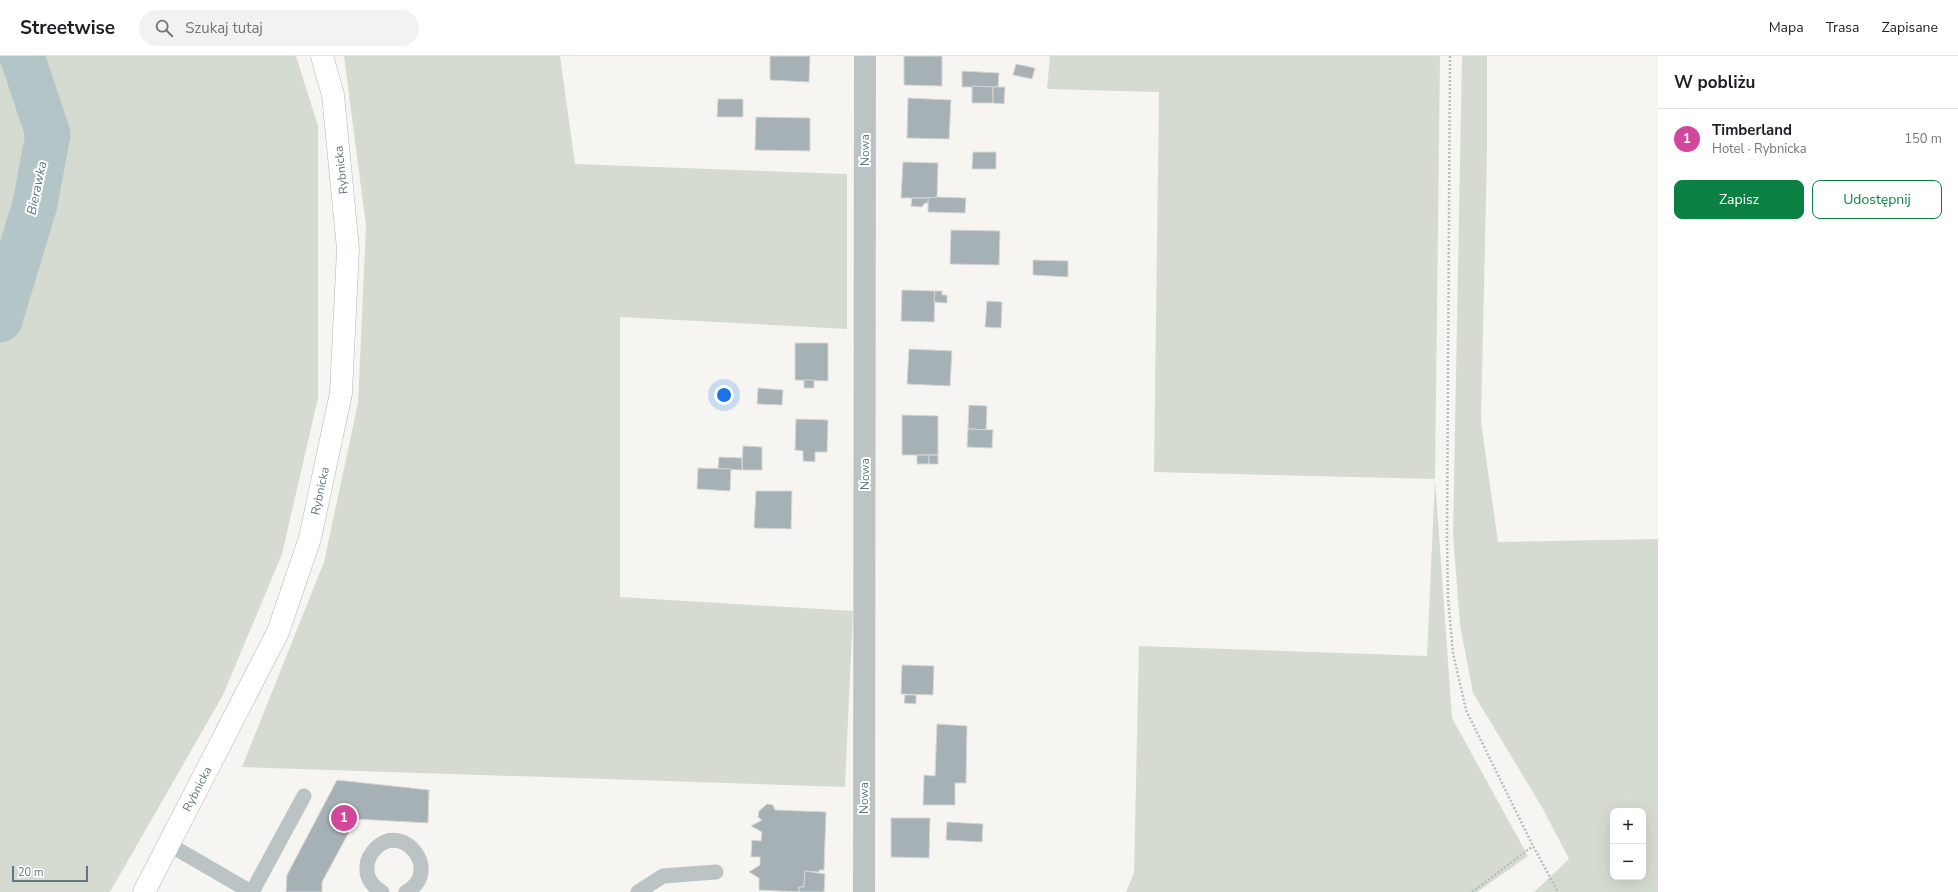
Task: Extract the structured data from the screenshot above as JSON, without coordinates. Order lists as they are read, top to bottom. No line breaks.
{"streets":{"main road":["Rybnicka"],"street":["Nowa"]},"water":["Bierawka"],"scale_bar":"20 m","page":{"header":"Streetwise","search":"Szukaj tutaj","nav":["Mapa","Trasa","Zapisane"],"heading":"W pobliżu","list":[{"mark":"1","name":"Timberland","note":"Hotel · Rybnicka","value":"150 m"}],"buttons":["Zapisz","Udostępnij"],"pins":"1","map_buttons":["+","−"],"scale":"20 m"}}
